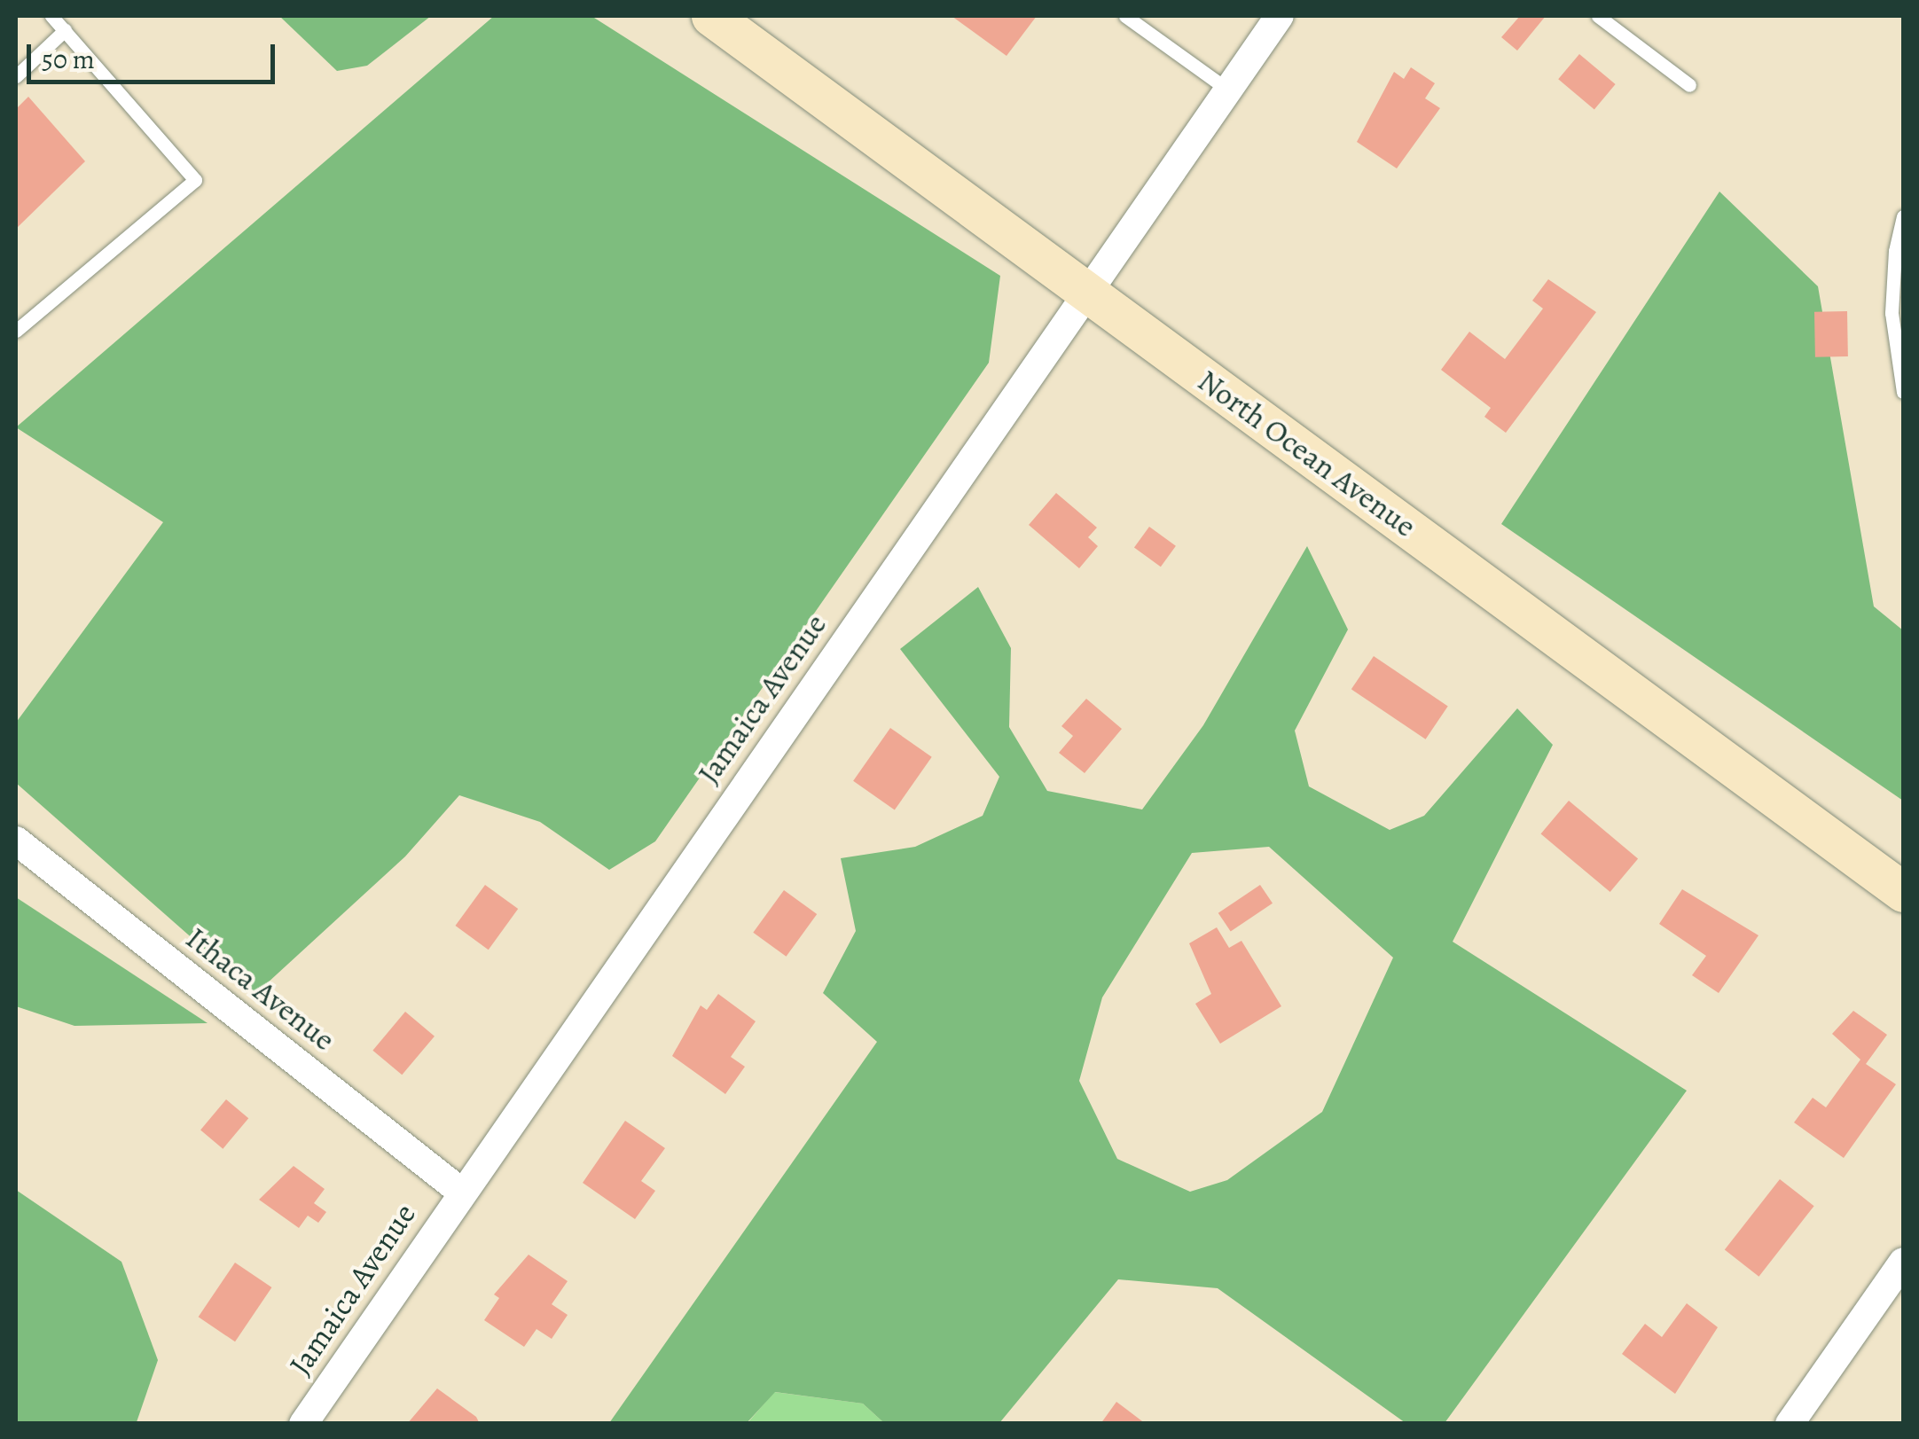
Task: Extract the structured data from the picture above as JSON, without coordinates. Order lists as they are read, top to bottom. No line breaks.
{"streets":{"main road":["North Ocean Avenue"],"street":["Jamaica Avenue","Ithaca Avenue"]},"crossings":[["North Ocean Avenue","Jamaica Avenue"],["Jamaica Avenue","Ithaca Avenue"]],"scale_bar":"50 m"}
